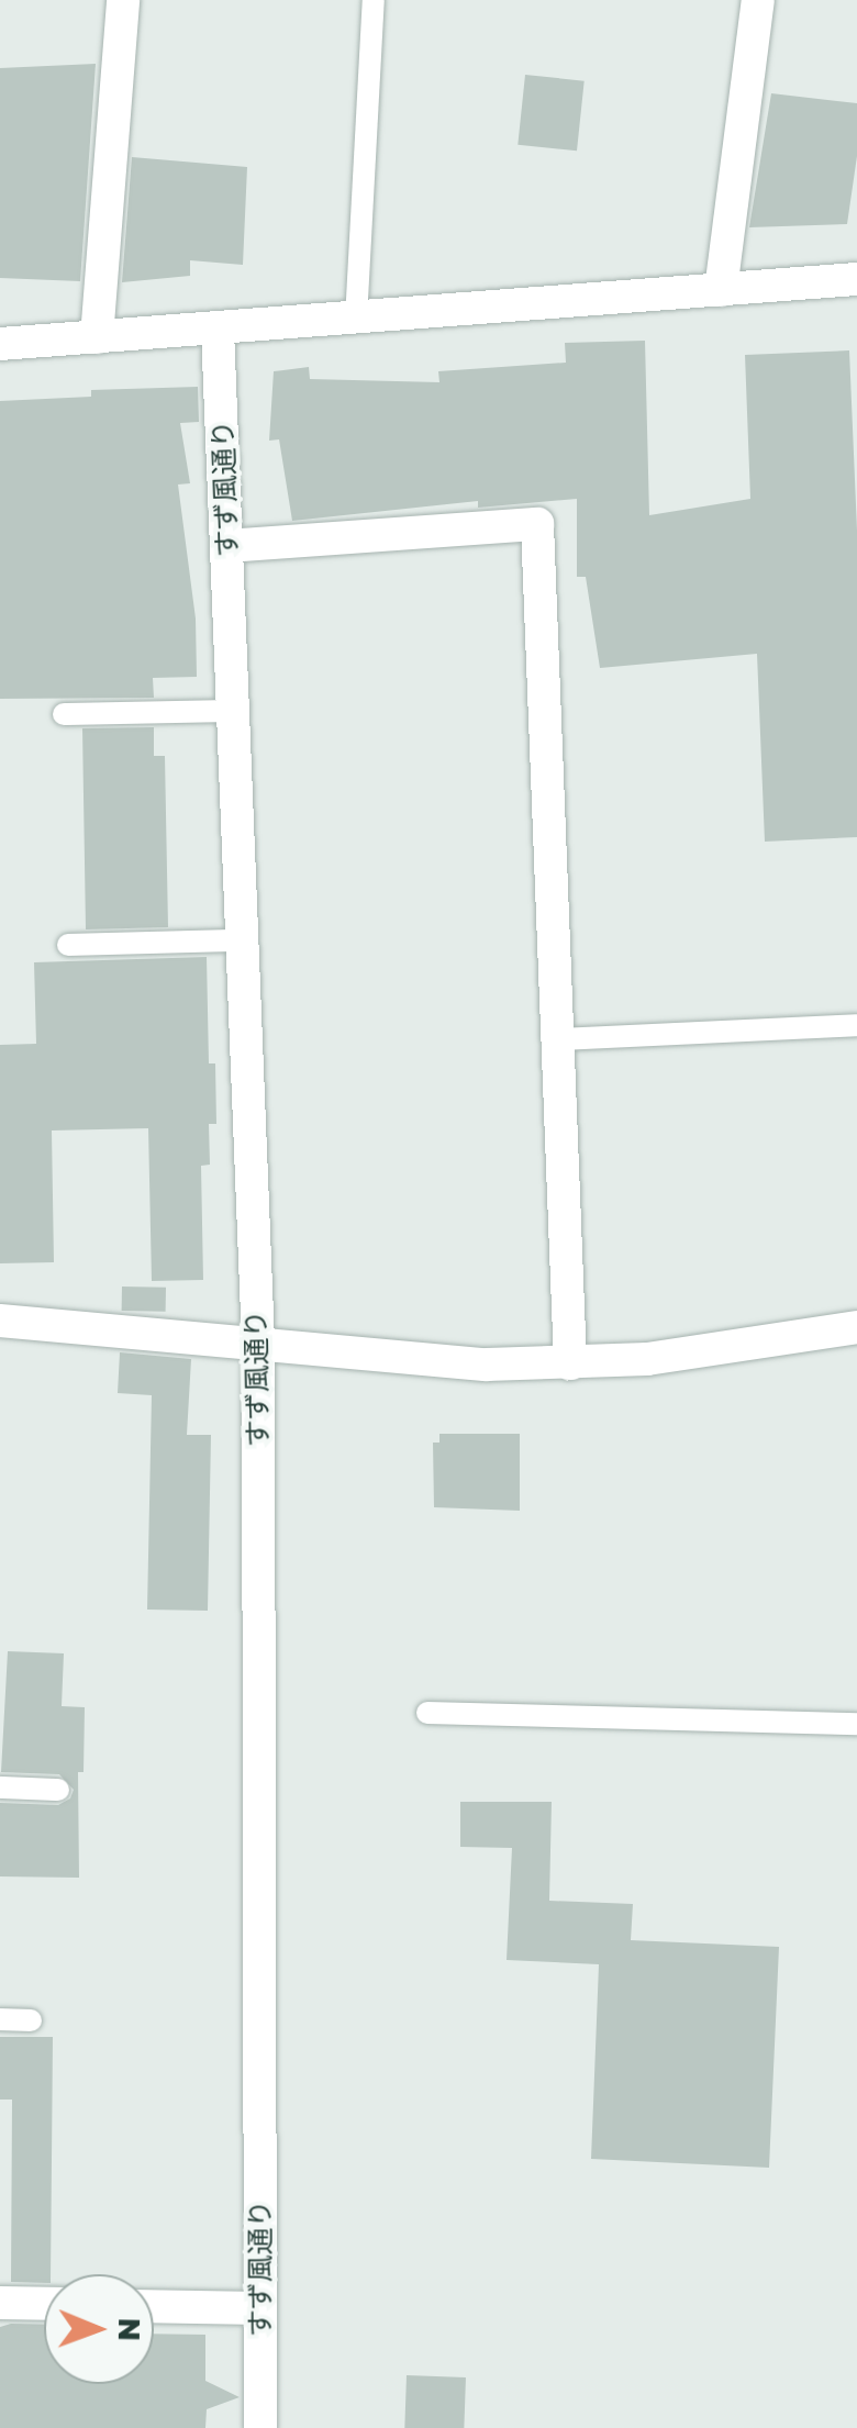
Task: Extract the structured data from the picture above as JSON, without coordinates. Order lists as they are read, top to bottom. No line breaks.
{"streets":{"street":["すず風通り"]},"north":"right"}
